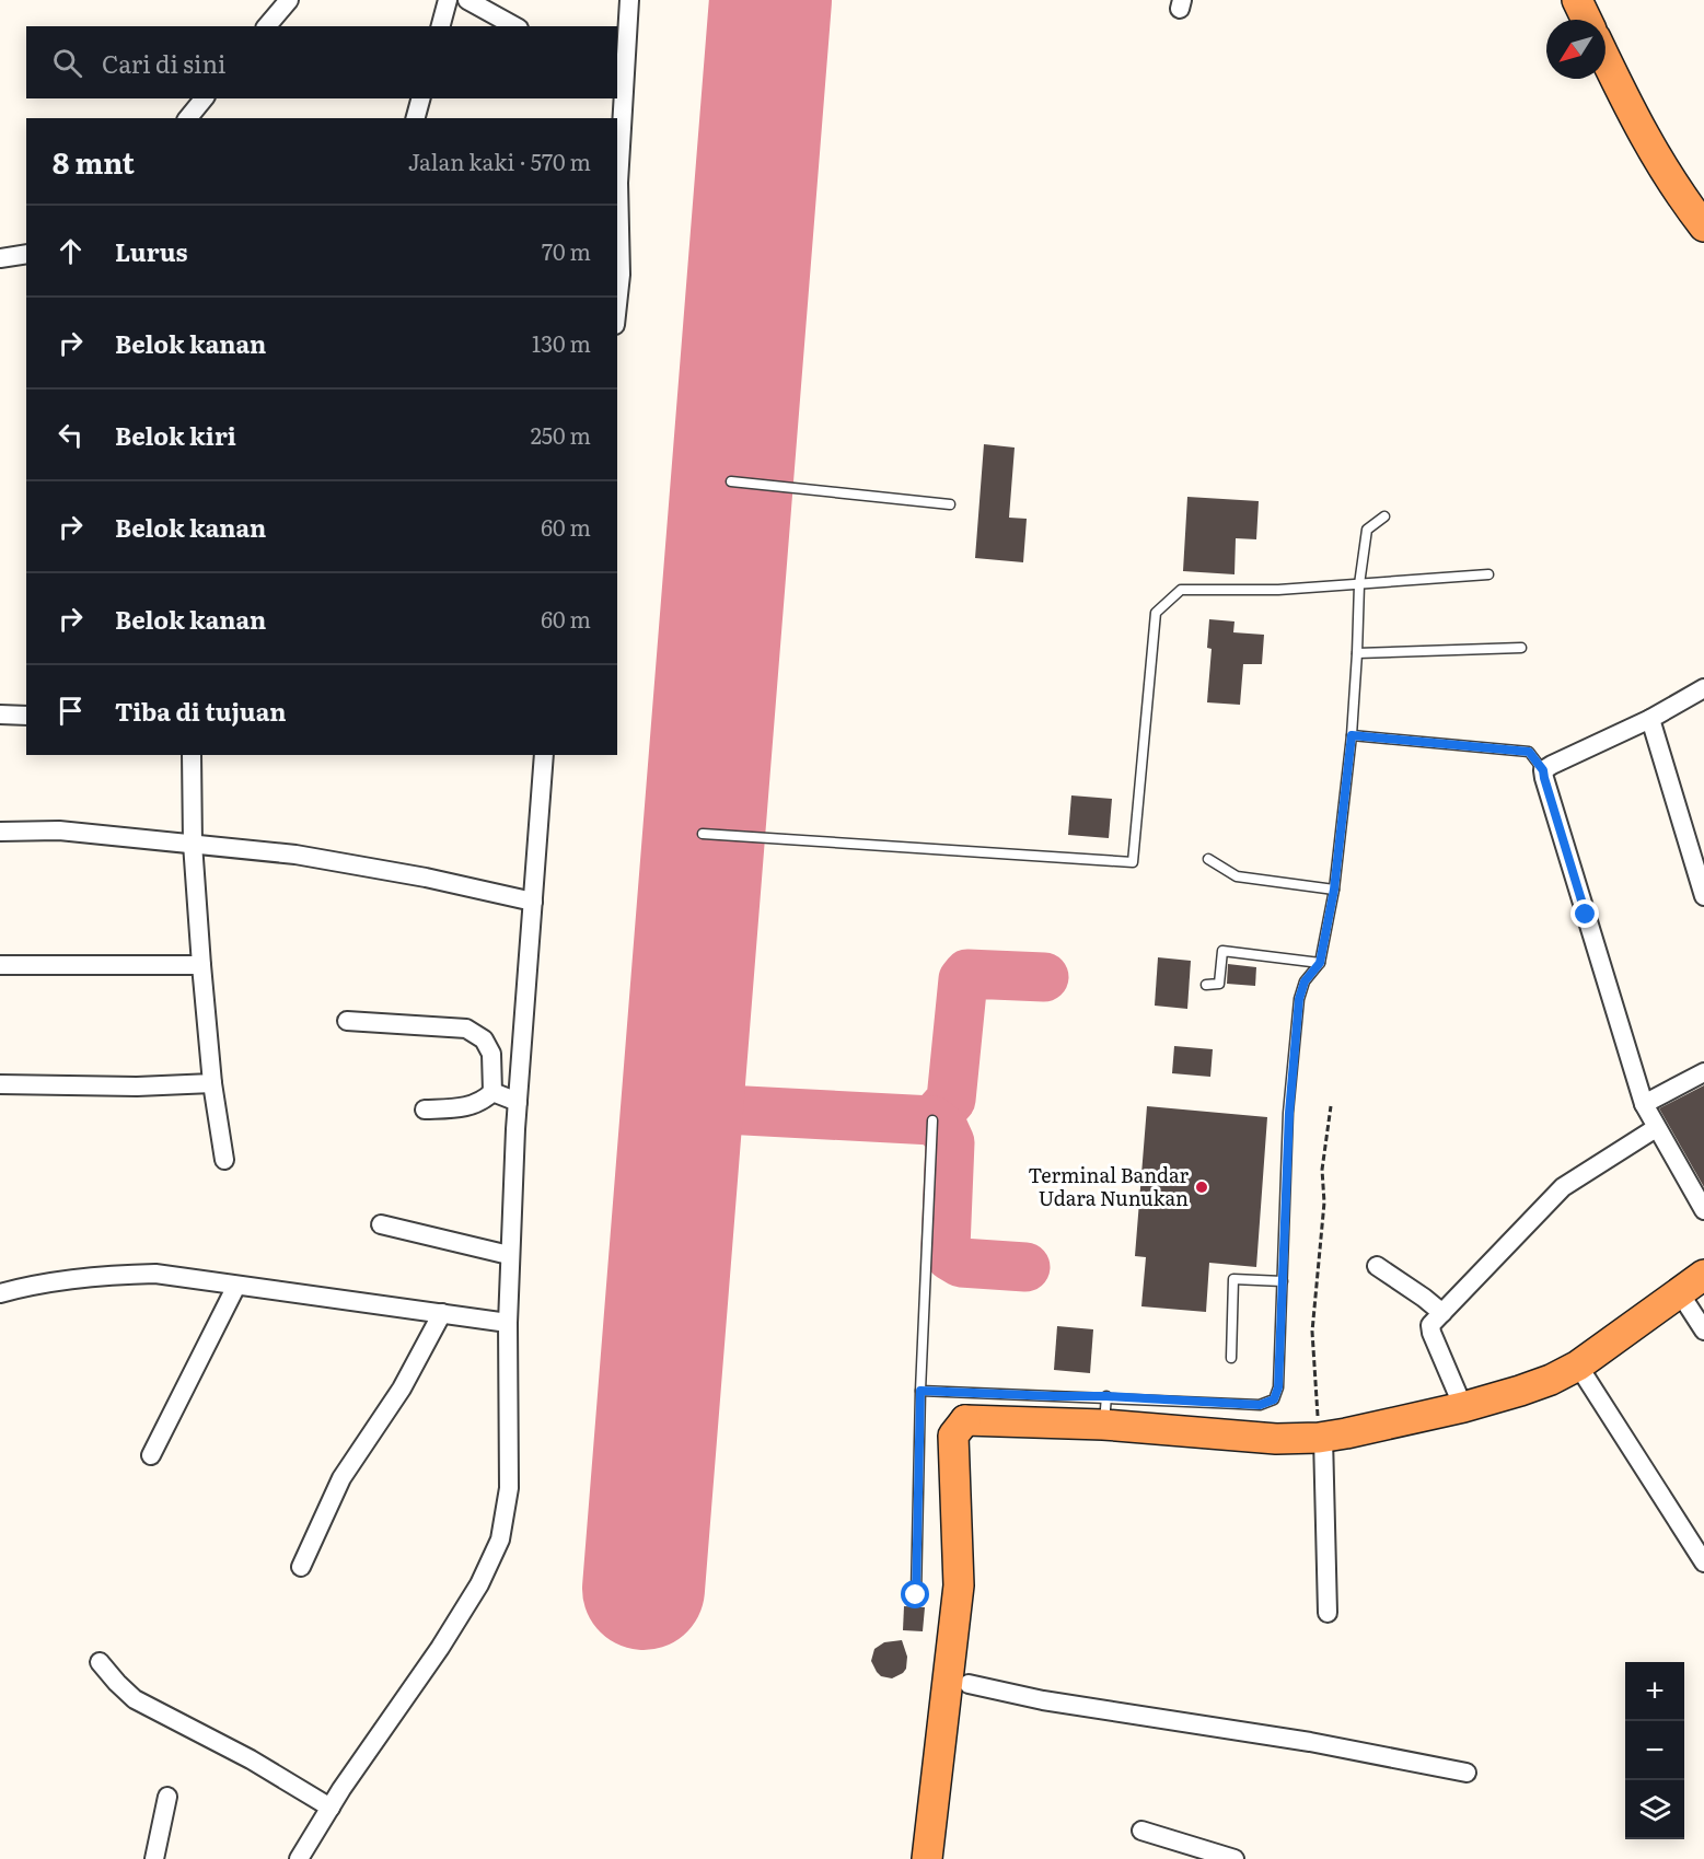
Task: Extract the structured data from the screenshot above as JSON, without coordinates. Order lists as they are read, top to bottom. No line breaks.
{"places":["Terminal Bandar Udara Nunukan"],"north":"bottom left","page":{"search":"Cari di sini","heading":["8 mnt","Jalan kaki · 570 m"],"list":[["Lurus","70 m"],["Belok kanan","130 m"],["Belok kiri","250 m"],["Belok kanan","60 m"],["Belok kanan","60 m"],"Tiba di tujuan"],"map_buttons":["+","−"]}}
